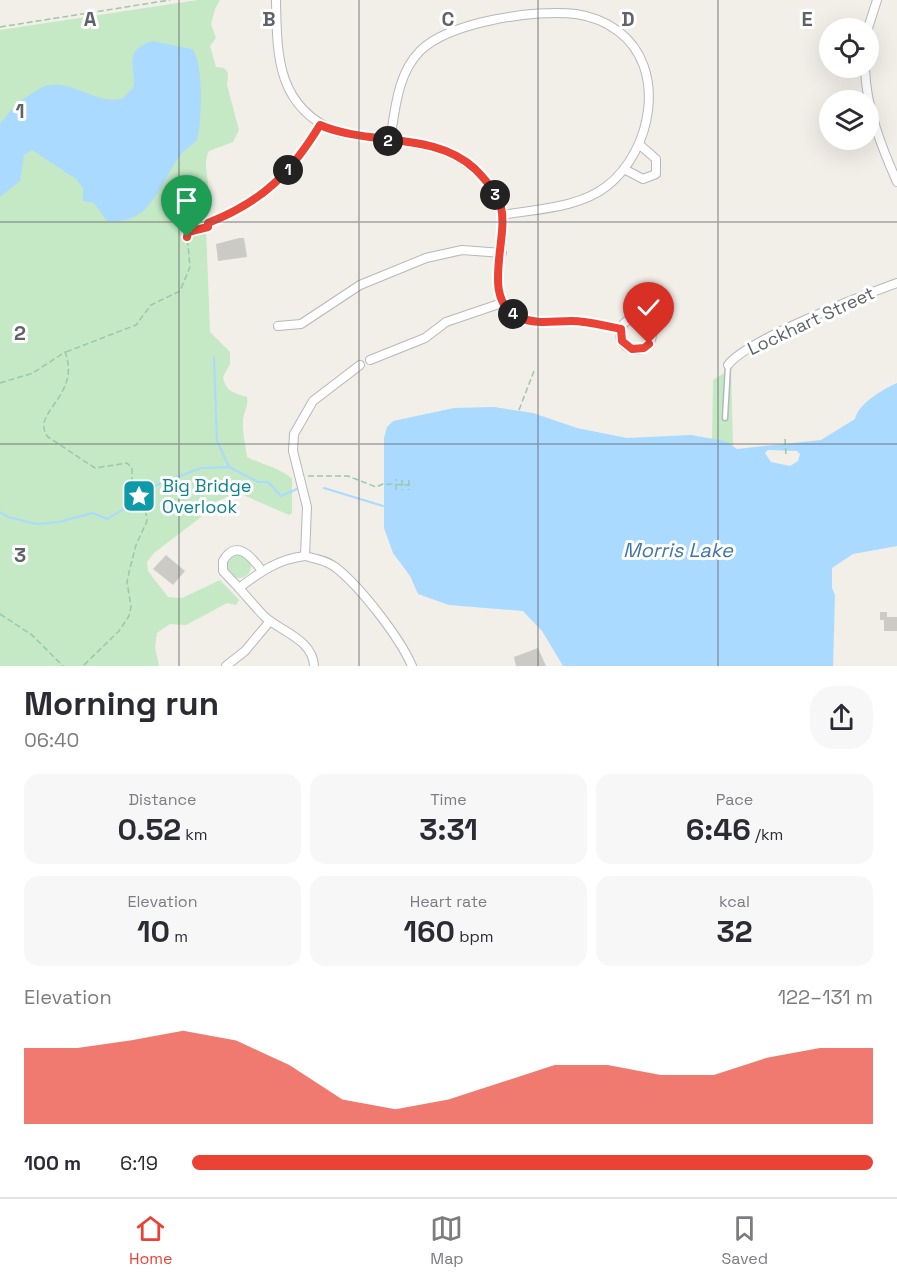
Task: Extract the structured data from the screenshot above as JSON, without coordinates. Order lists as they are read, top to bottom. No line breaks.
{"streets":{"street":["Lockhart Street"]},"water":["Morris Lake"],"places":{"place":["Big Bridge Overlook"]},"page":{"pins":["2","1","3","4"],"heading":["Morning run","06:40"],"stats":[["Distance","0.52 km"],["Time","3:31"],["Pace","6:46 /km"],["Elevation","10 m"],["Heart rate","160 bpm"],["kcal","32"]],"chart":["Elevation","122–131 m"],"list":[{"name":"100 m","note":"6:19"}],"tabs":["Home","Map","Saved"]},"grid":{"columns":["A","B","C","D","E"],"rows":["1","2","3"]}}
